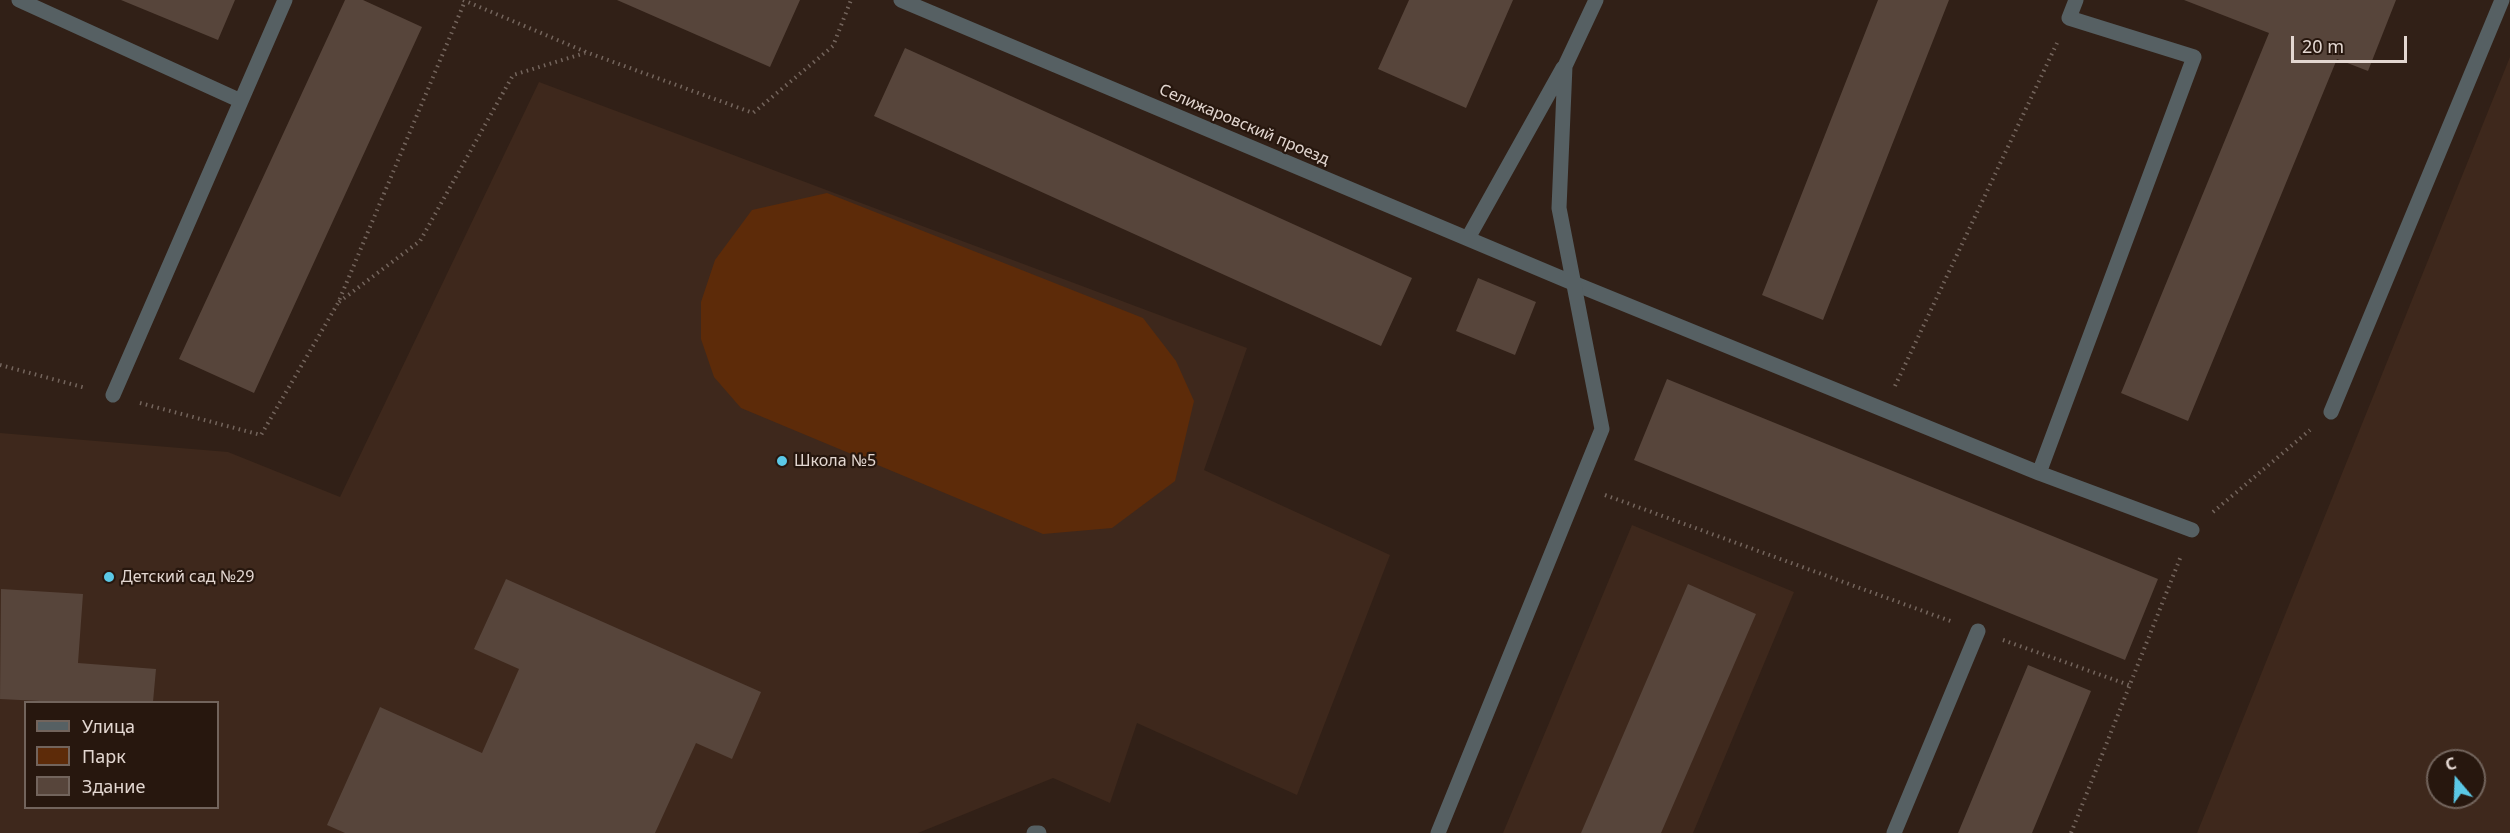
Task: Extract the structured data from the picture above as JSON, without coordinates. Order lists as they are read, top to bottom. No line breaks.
{"streets":{"street":["Селижаровский проезд"]},"places":["Школа №5","Детский сад №29"],"legend":["Улица","Парк","Здание"],"scale_bar":"20 m","north":"top"}
